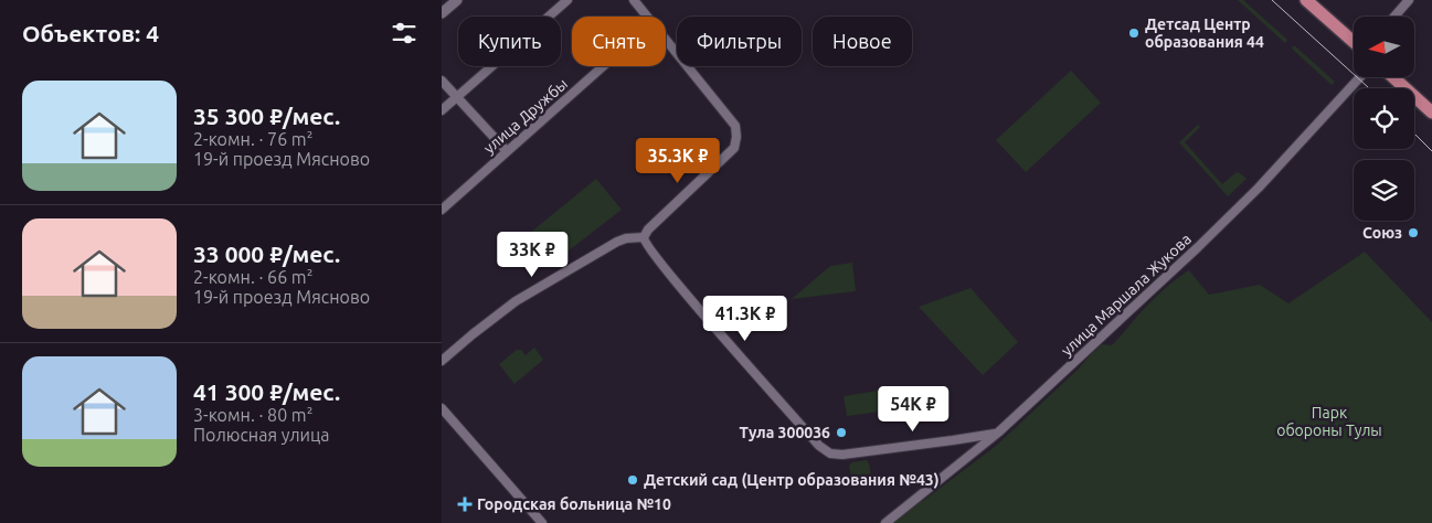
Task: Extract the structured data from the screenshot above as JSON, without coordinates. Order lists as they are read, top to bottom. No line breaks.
{"streets":{"street":["улица Дружбы","улица Маршала Жукова"]},"parks":["Парк обороны Тулы"],"places":{"other":["Детсад Центр образования 44","Союз","Тула 300036","Детский сад (Центр образования №43)"],"health":["Городская больница №10"]},"north":"left","page":{"heading":"Объектов: 4","chip":["Купить","Снять","Фильтры","Новое"],"list":[{"name":"35 300 ₽/мес.","note":"2-комн. · 76 m² · 19-й проезд Мясново"},{"name":"33 000 ₽/мес.","note":"2-комн. · 66 m² · 19-й проезд Мясново"},{"name":"41 300 ₽/мес.","note":"3-комн. · 80 m² · Полюсная улица"}],"price":["35.3K ₽","33K ₽","41.3K ₽","54K ₽"]}}
